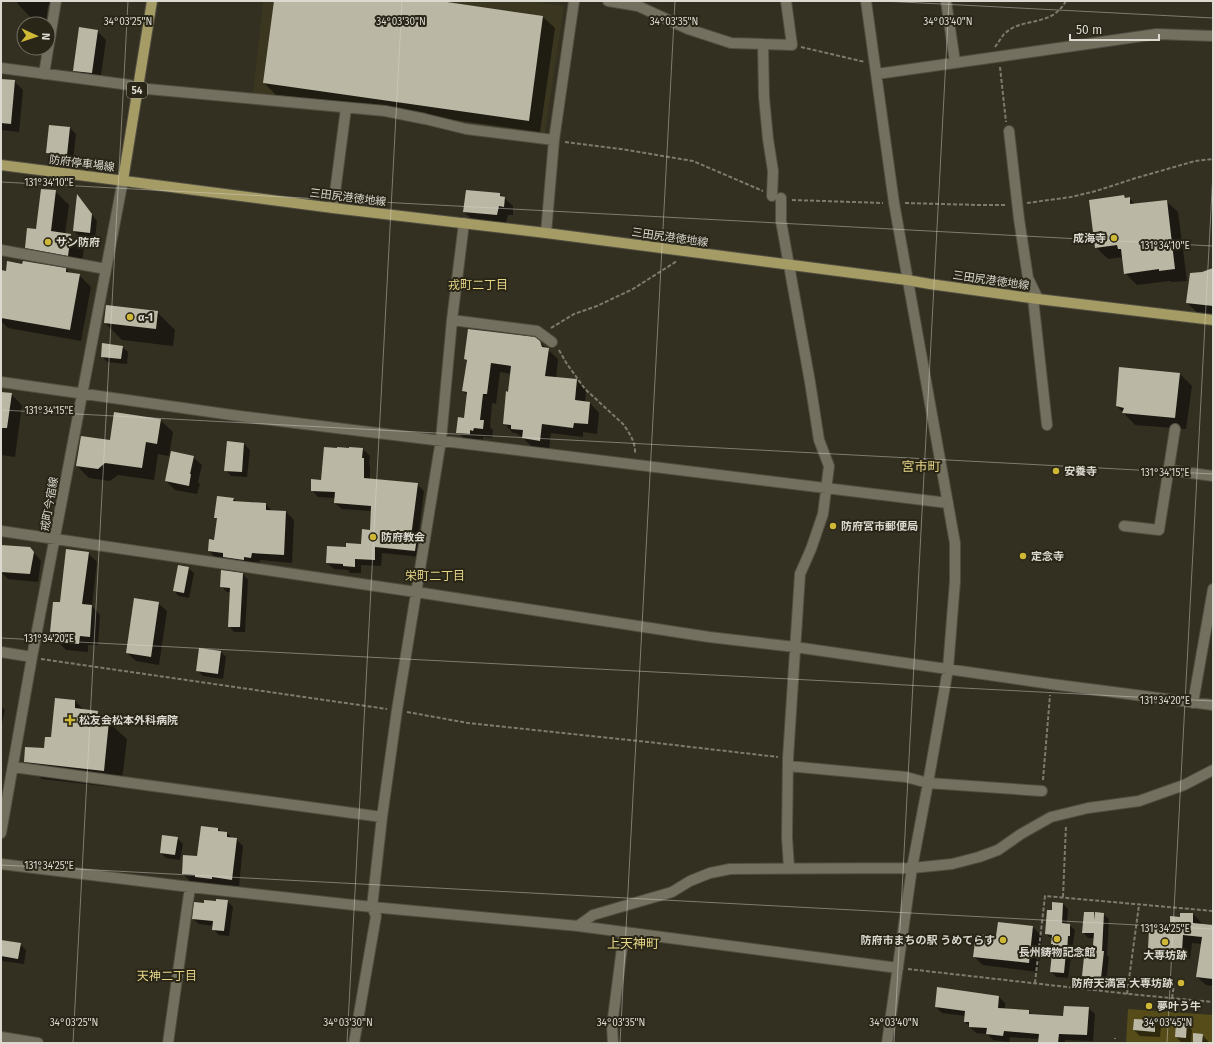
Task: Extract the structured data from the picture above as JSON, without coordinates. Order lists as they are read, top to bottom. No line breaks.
{"streets":{"main road":["54","防府停車場線","三田尻港徳地線"],"street":["戒町今宿線"]},"crossings":[["防府停車場線","三田尻港徳地線"],["防府停車場線","戒町今宿線"],["三田尻港徳地線","戒町今宿線"]],"districts":["戎町二丁目","宮市町","栄町二丁目","上天神町","天神二丁目"],"places":{"other":["成海寺","サン防府","α-1","安養寺","防府宮市郵便局","防府教会","定念寺","長州鋳物記念館","防府市まちの駅 うめてらす","大専坊跡","防府天満宮 大専坊跡","夢叶う牛"],"health":["松友会松本外科病院"]},"scale_bar":"50 m","north":"right","coordinates":["34°03'25\"N","34°03'30\"N","34°03'35\"N","34°03'40\"N","131°34'10\"E","131°34'15\"E","131°34'20\"E","131°34'25\"E","34°03'45\"N"]}
